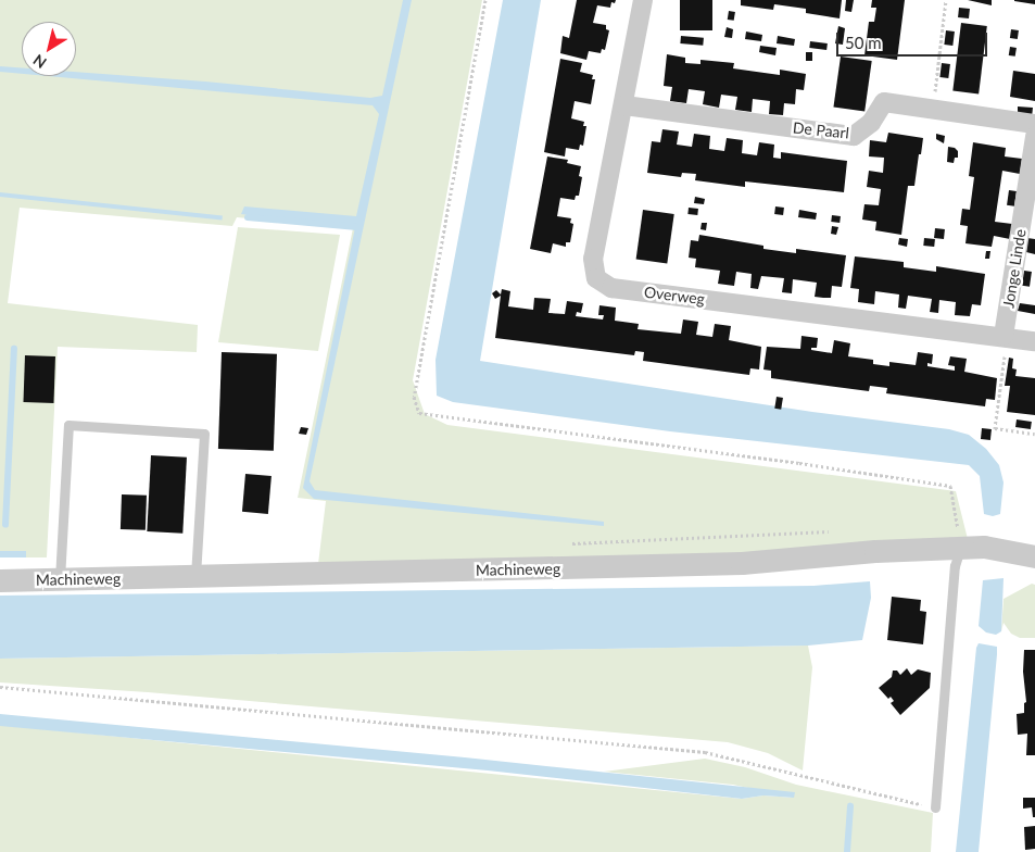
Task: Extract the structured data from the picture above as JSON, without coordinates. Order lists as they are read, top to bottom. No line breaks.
{"streets":{"street":["De Paarl","Jonge Linde","Overweg","Machineweg"]},"crossings":[["De Paarl","Overweg"],["Jonge Linde","Overweg"]],"scale_bar":"50 m","north":"bottom left"}
